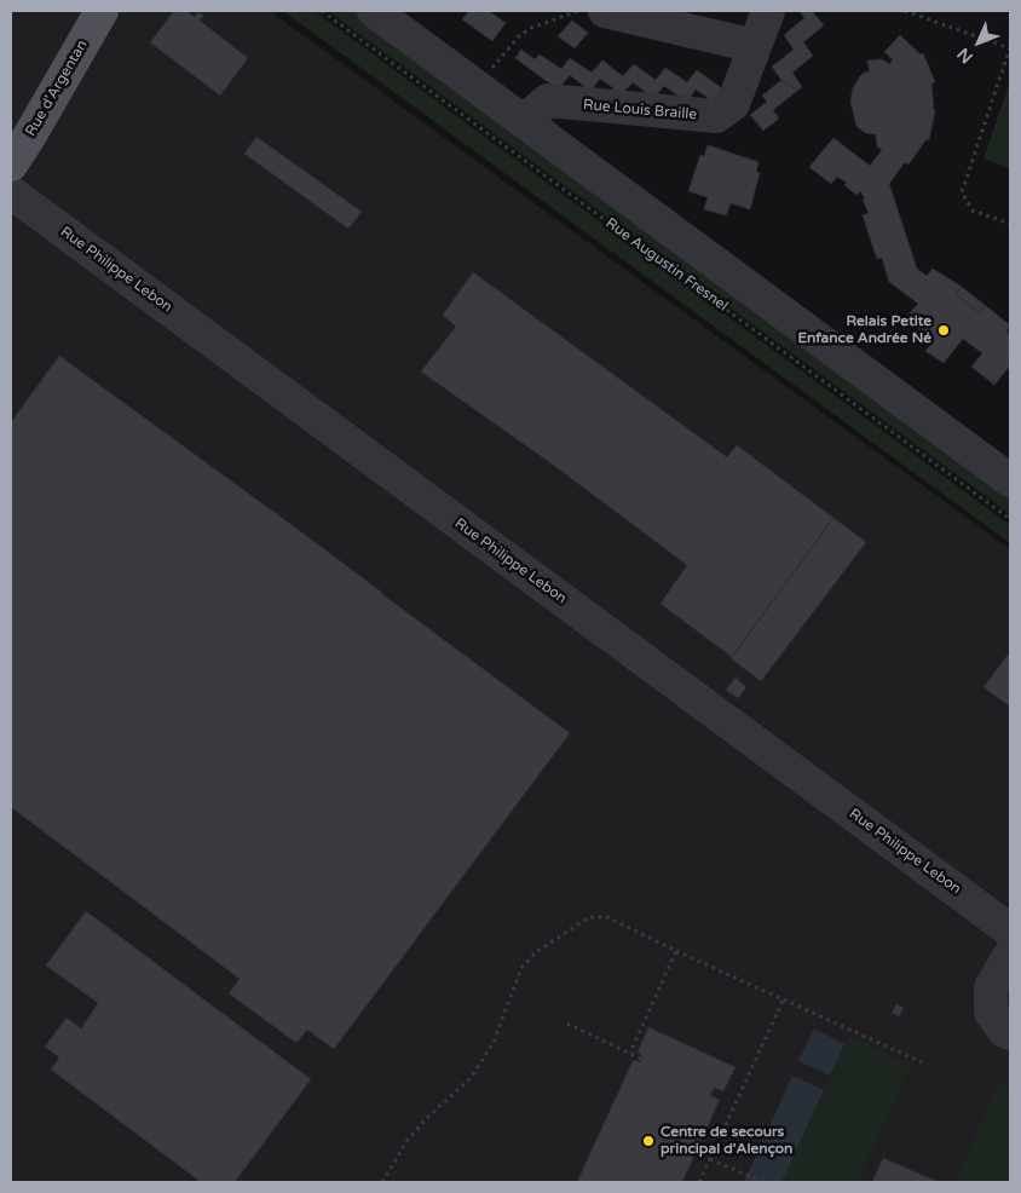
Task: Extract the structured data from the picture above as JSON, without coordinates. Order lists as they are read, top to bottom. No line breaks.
{"streets":{"main road":["Rue d'Argentan"],"street":["Rue Louis Braille","Rue Augustin Fresnel","Rue Philippe Lebon"]},"crossings":[["Rue Louis Braille","Rue Augustin Fresnel"]],"places":["Relais Petite Enfance Andrée Né","Centre de secours principal d'Alençon"],"north":"bottom left"}
